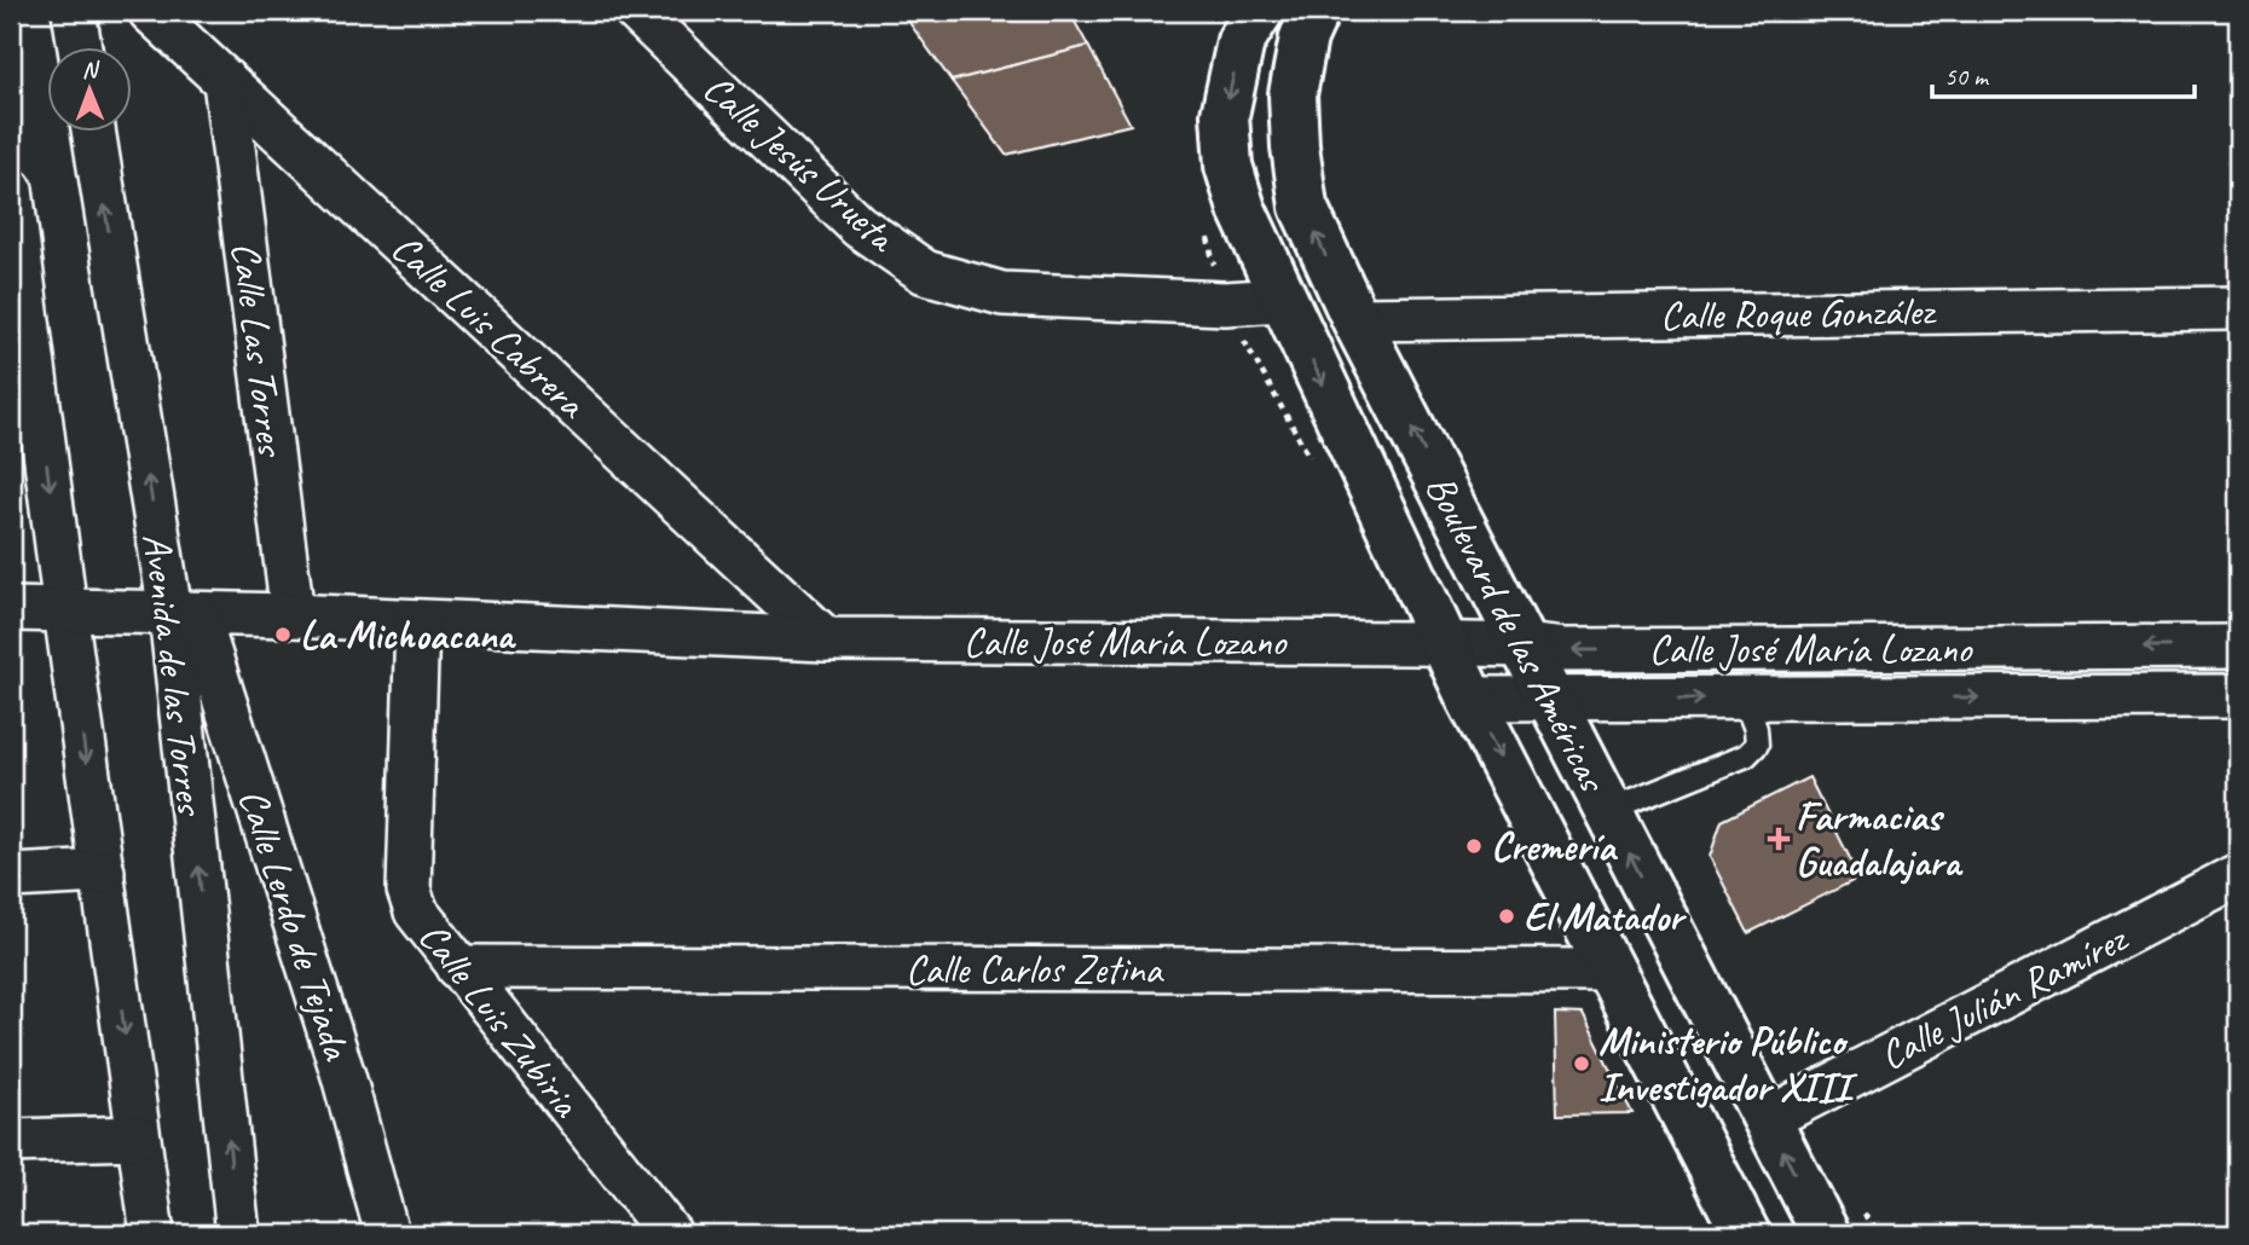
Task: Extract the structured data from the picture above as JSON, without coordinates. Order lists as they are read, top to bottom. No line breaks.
{"streets":{"main road":["Boulevard de las Américas"],"street":["Calle Jesús Urueta","Calle Roque González","Calle Luis Cabrera","Calle Las Torres","Calle José María Lozano","Avenida de las Torres","Calle Lerdo de Tejada","Calle Carlos Zetina","Calle Julián Ramírez","Calle Luis Zubiria"]},"crossings":[["Calle Jesús Urueta","Boulevard de las Américas"],["Calle Roque González","Boulevard de las Américas"],["Calle Luis Cabrera","Calle Las Torres"],["Calle Luis Cabrera","Calle José María Lozano"],["Calle Las Torres","Calle José María Lozano"],["Boulevard de las Américas","Calle José María Lozano"],["Boulevard de las Américas","Calle Carlos Zetina"],["Boulevard de las Américas","Calle Julián Ramírez"],["Calle José María Lozano","Avenida de las Torres"],["Calle José María Lozano","Calle Lerdo de Tejada"],["Calle José María Lozano","Calle Luis Zubiria"],["Avenida de las Torres","Calle Lerdo de Tejada"],["Calle Carlos Zetina","Calle Luis Zubiria"]],"places":{"other":["La Michoacana","Cremería","El Matador","Ministerio Público Investigador XIII"],"health":["Farmacias Guadalajara"]},"scale_bar":"50 m","north":"top"}
